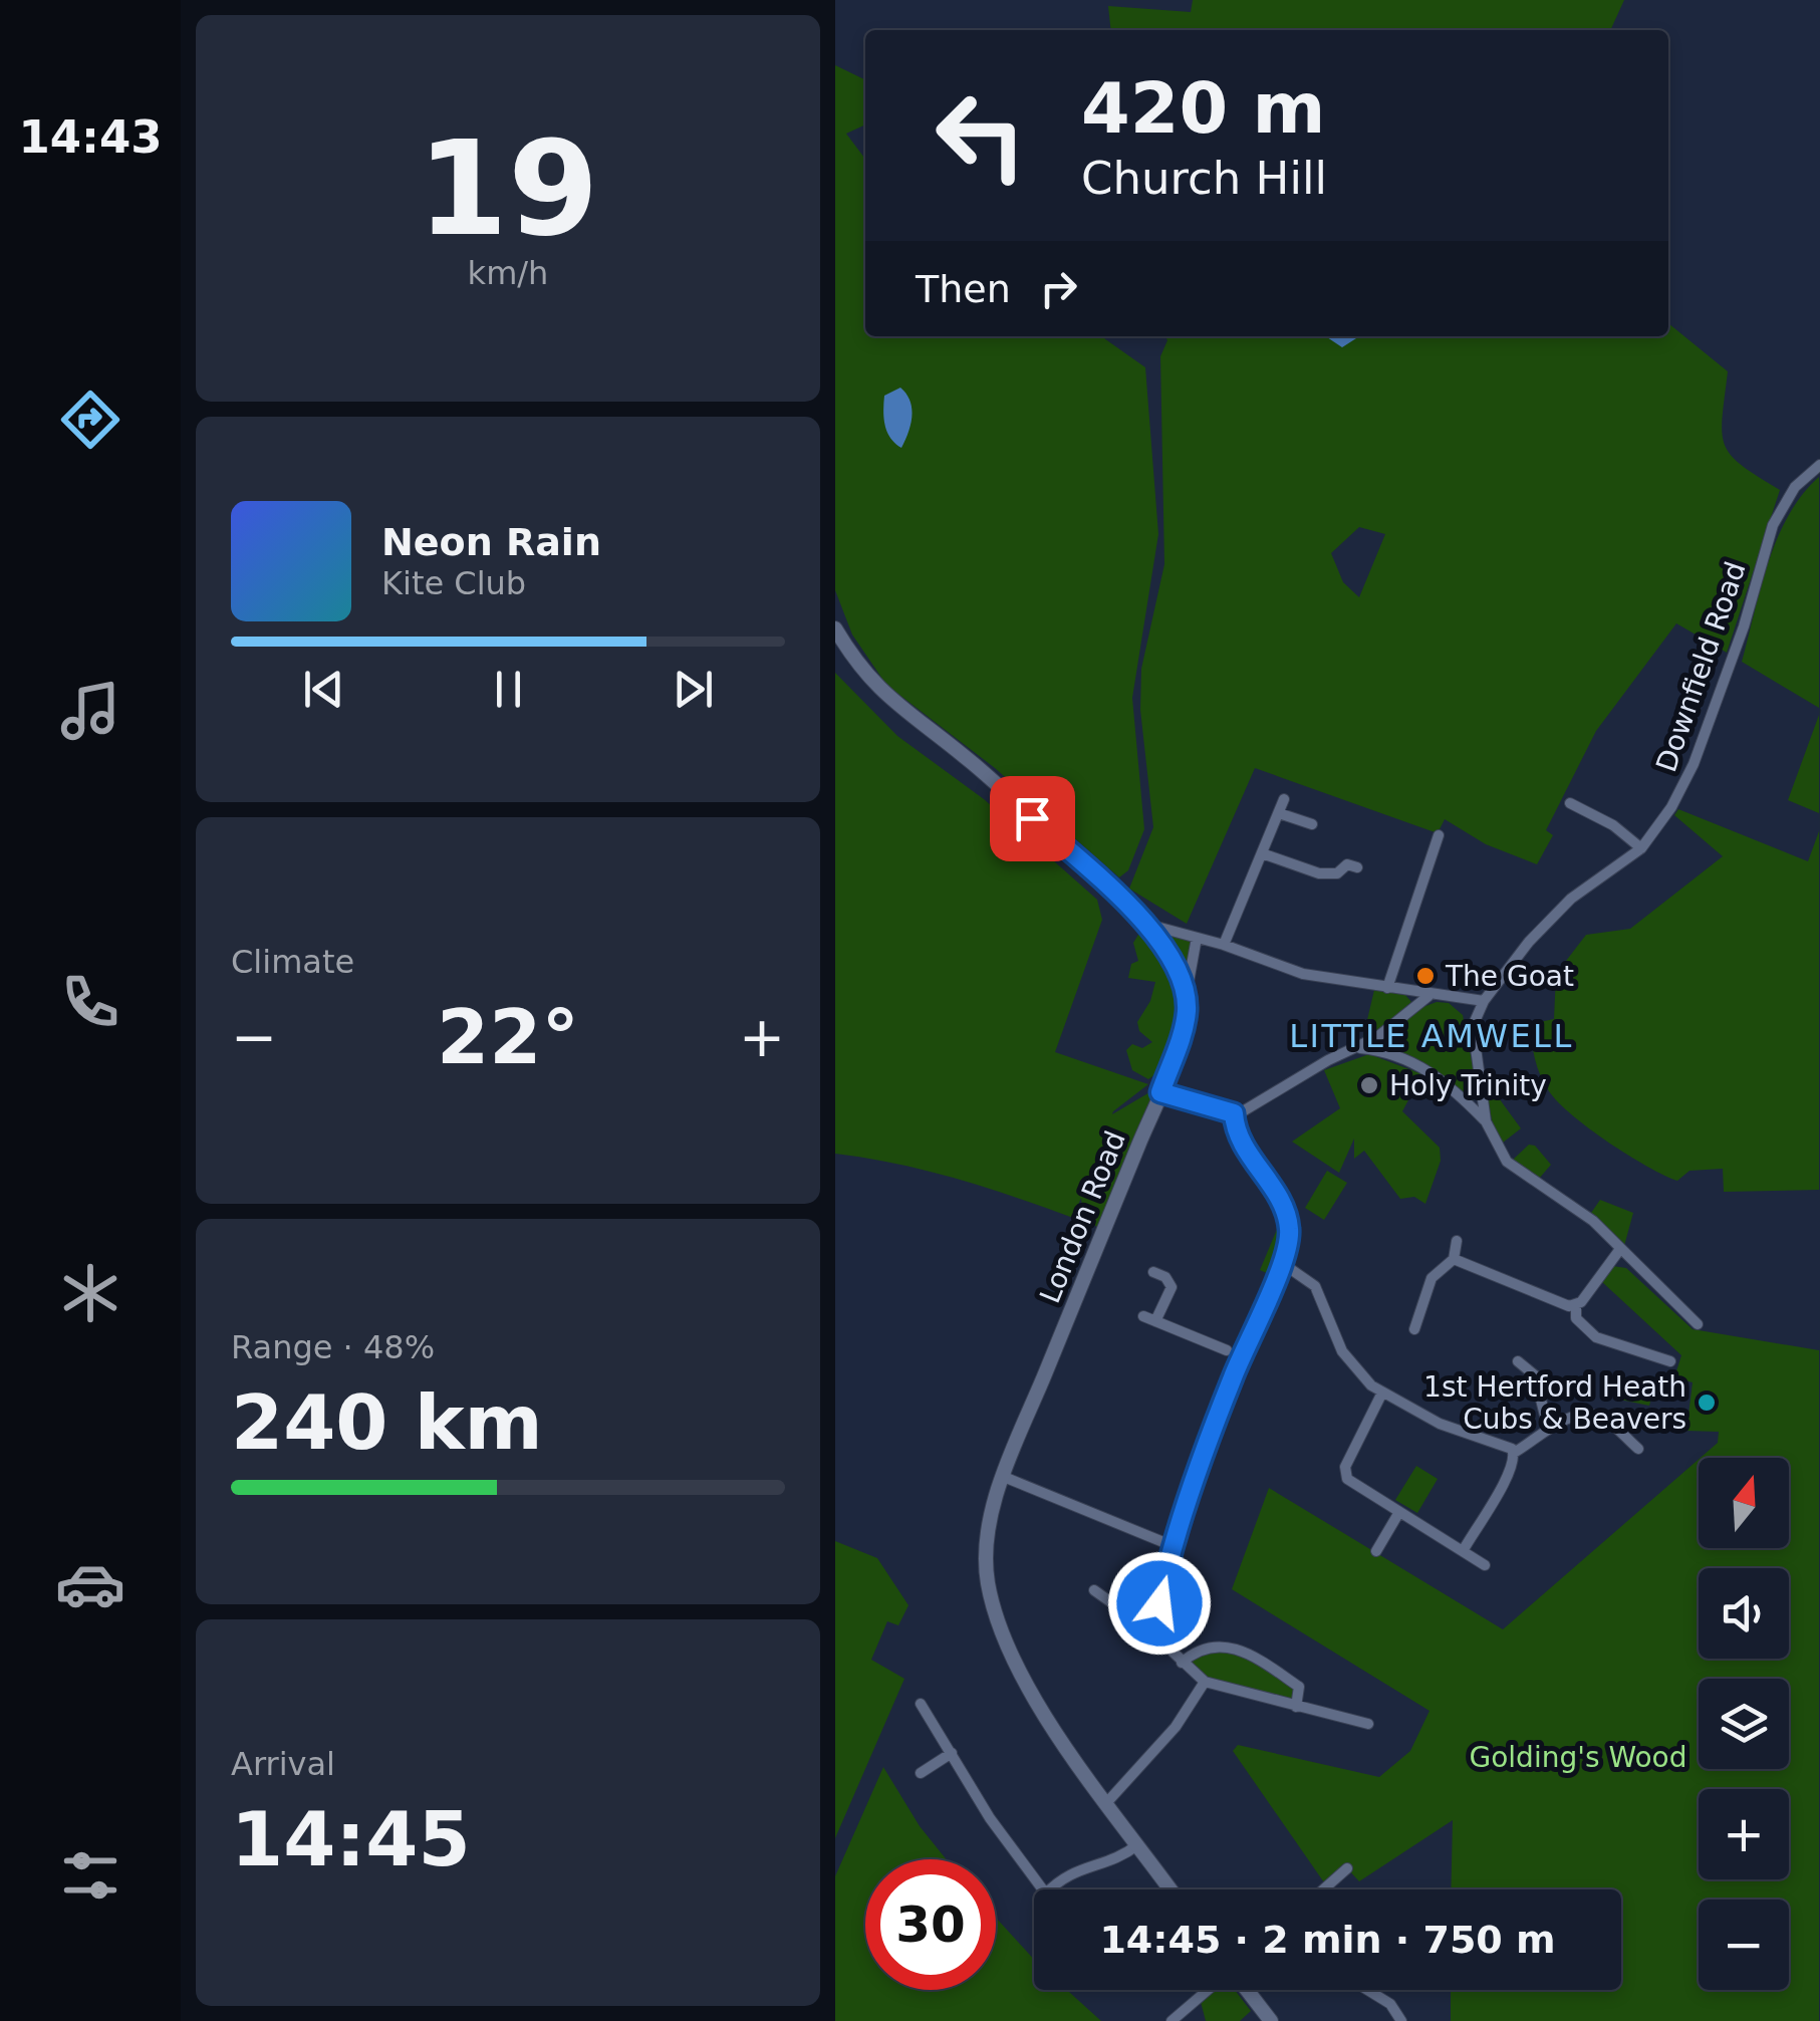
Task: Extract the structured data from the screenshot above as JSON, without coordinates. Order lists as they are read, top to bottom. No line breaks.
{"streets":{"main road":["London Road"],"street":["Downfield Road"]},"districts":["LITTLE AMWELL"],"parks":["Golding's Wood"],"places":["The Goat","Holy Trinity","1st Hertford Heath Cubs & Beavers"],"north":"top","page":{"tabs":"14:43","tile":[["19","km/h"],"Climate",["Range · 48%","240 km"],["Arrival","14:45"]],"turn":["420 m","Church Hill"],"then":"Then","song":["Neon Rain","Kite Club"],"heat":["−","22°","+"],"map_buttons":["+","−"],"limit":"30","trip":"14:45 · 2 min · 750 m"}}
